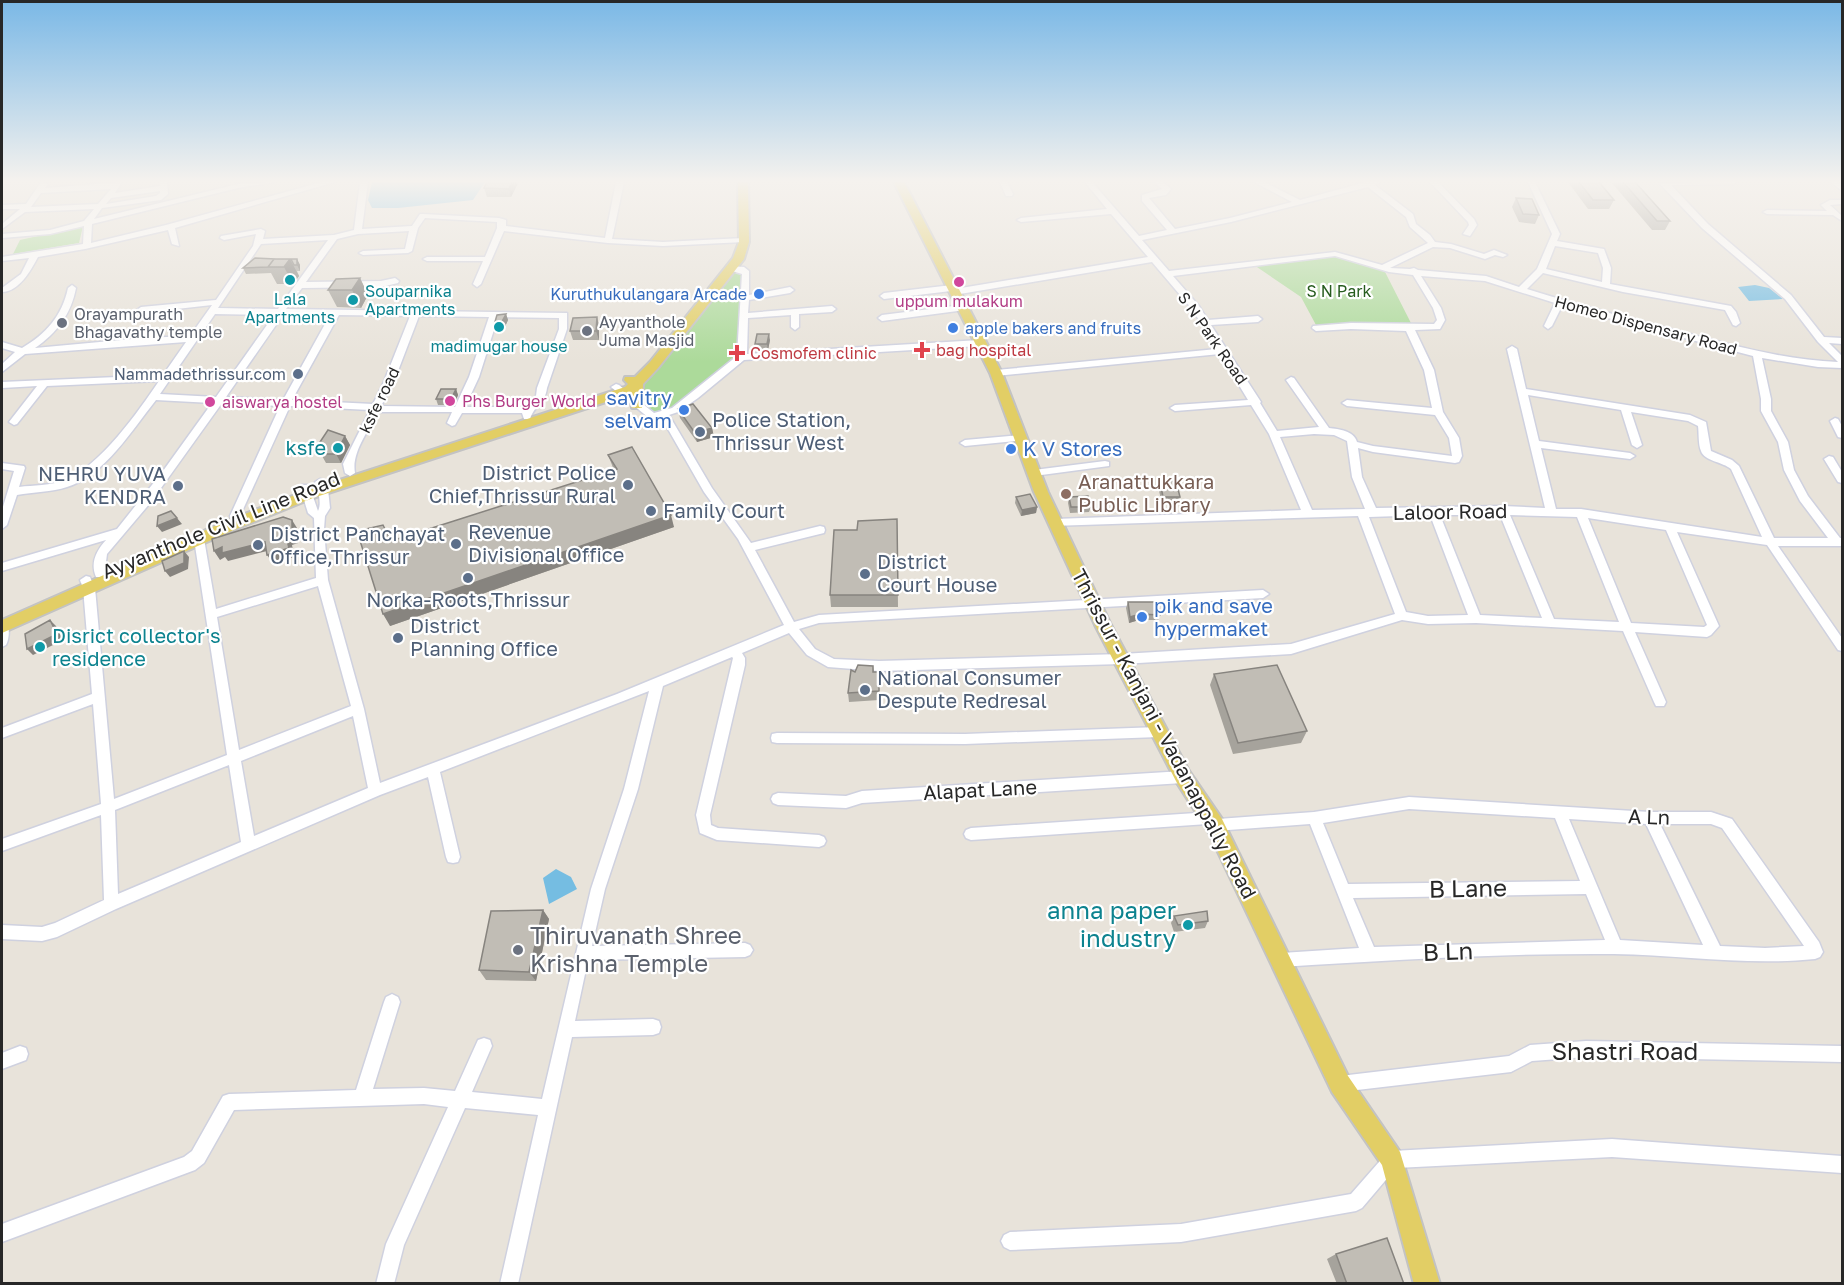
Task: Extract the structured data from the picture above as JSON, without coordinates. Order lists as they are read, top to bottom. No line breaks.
{"streets":{"main road":["Ayyanthole Civil Line Road","Thrissur - Kanjani - Vadanappally Road"],"street":["Homeo Dispensary Road","S N Park Road","ksfe road","Laloor Road","Alapat Lane","A Ln","B Lane","B Ln","Shastri Road"]},"crossings":[["Homeo Dispensary Road","S N Park Road"],["S N Park Road","Laloor Road"],["ksfe road","Ayyanthole Civil Line Road"],["Laloor Road","Thrissur - Kanjani - Vadanappally Road"],["Thrissur - Kanjani - Vadanappally Road","Alapat Lane"],["Thrissur - Kanjani - Vadanappally Road","A Ln"],["Thrissur - Kanjani - Vadanappally Road","B Ln"],["Thrissur - Kanjani - Vadanappally Road","Shastri Road"],["A Ln","B Ln"]],"parks":["S N Park"],"places":{"other":["Lala Apartments","uppum mulakum","Kuruthukulangara Arcade","Souparnika Apartments","Orayampurath Bhagavathy temple","madimugar house","apple bakers and fruits","Ayyanthole Juma Masjid","Nammadethrissur.com","Phs Burger World","aiswarya hostel","savitry selvam","Police Station, Thrissur West","ksfe","K V Stores","District Police Chief,Thrissur Rural","NEHRU YUVA KENDRA","Aranattukkara Public Library","Family Court","Revenue Divisional Office","District Panchayat Office,Thrissur","District Court House","Norka-Roots,Thrissur","pik and save hypermaket","District Planning Office","Disrict collector's residence","National Consumer Despute Redresal","anna paper industry","Thiruvanath Shree Krishna Temple"],"health":["bag hospital","Cosmofem clinic"]}}
